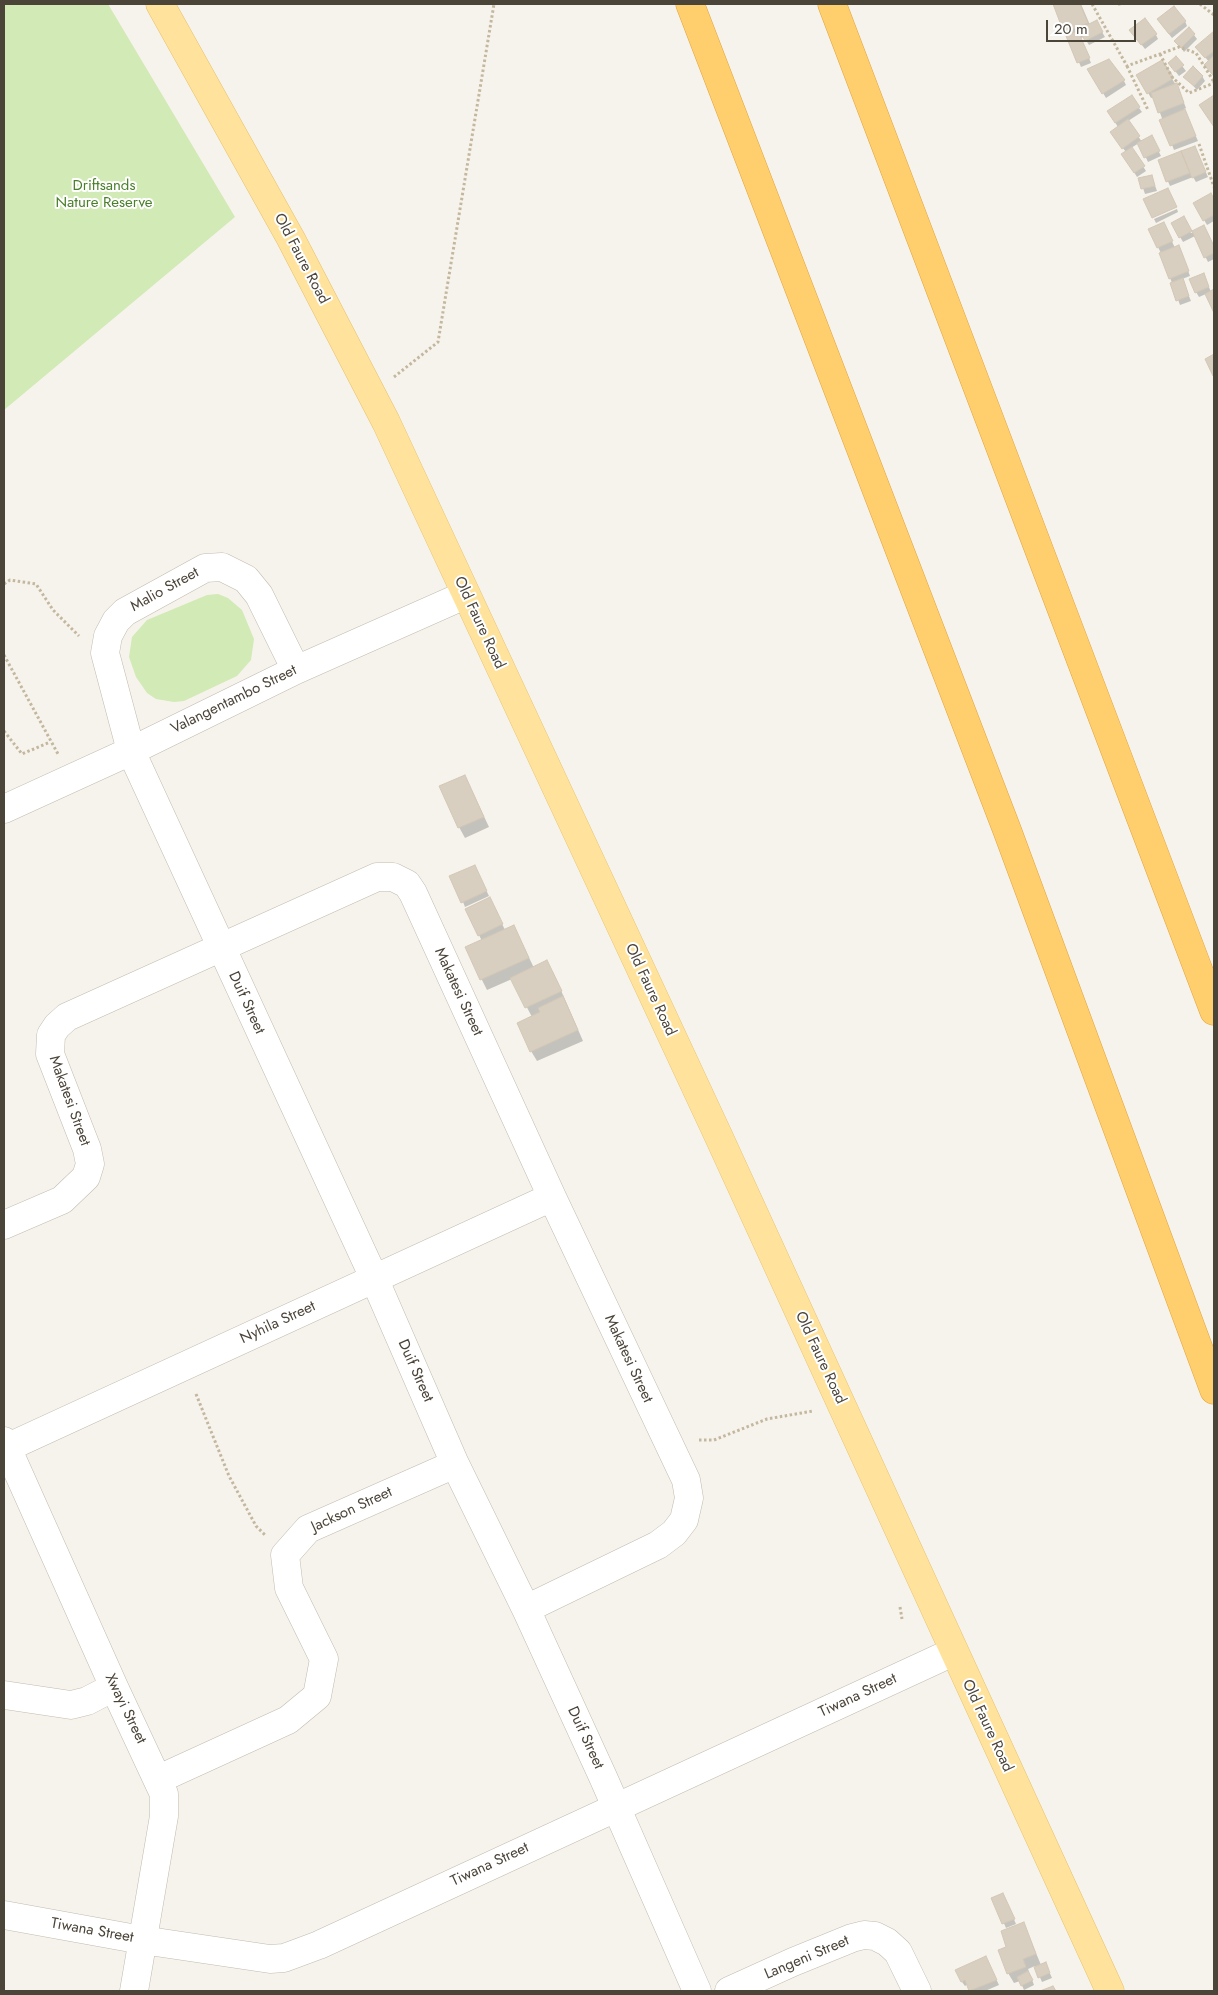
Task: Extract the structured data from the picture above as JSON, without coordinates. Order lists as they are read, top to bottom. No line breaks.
{"streets":{"main road":["Old Faure Road"],"street":["Malio Street","Valangentambo Street","Makatesi Street","Duif Street","Nyhila Street","Jackson Street","Tiwana Street","Xwayi Street","Langeni Street"]},"crossings":[["Old Faure Road","Valangentambo Street"],["Old Faure Road","Tiwana Street"],["Malio Street","Valangentambo Street"],["Malio Street","Duif Street"],["Valangentambo Street","Duif Street"],["Makatesi Street","Duif Street"],["Makatesi Street","Nyhila Street"],["Duif Street","Nyhila Street"],["Duif Street","Jackson Street"],["Duif Street","Tiwana Street"],["Nyhila Street","Xwayi Street"],["Tiwana Street","Xwayi Street"]],"parks":["Driftsands Nature Reserve"],"scale_bar":"20 m"}
